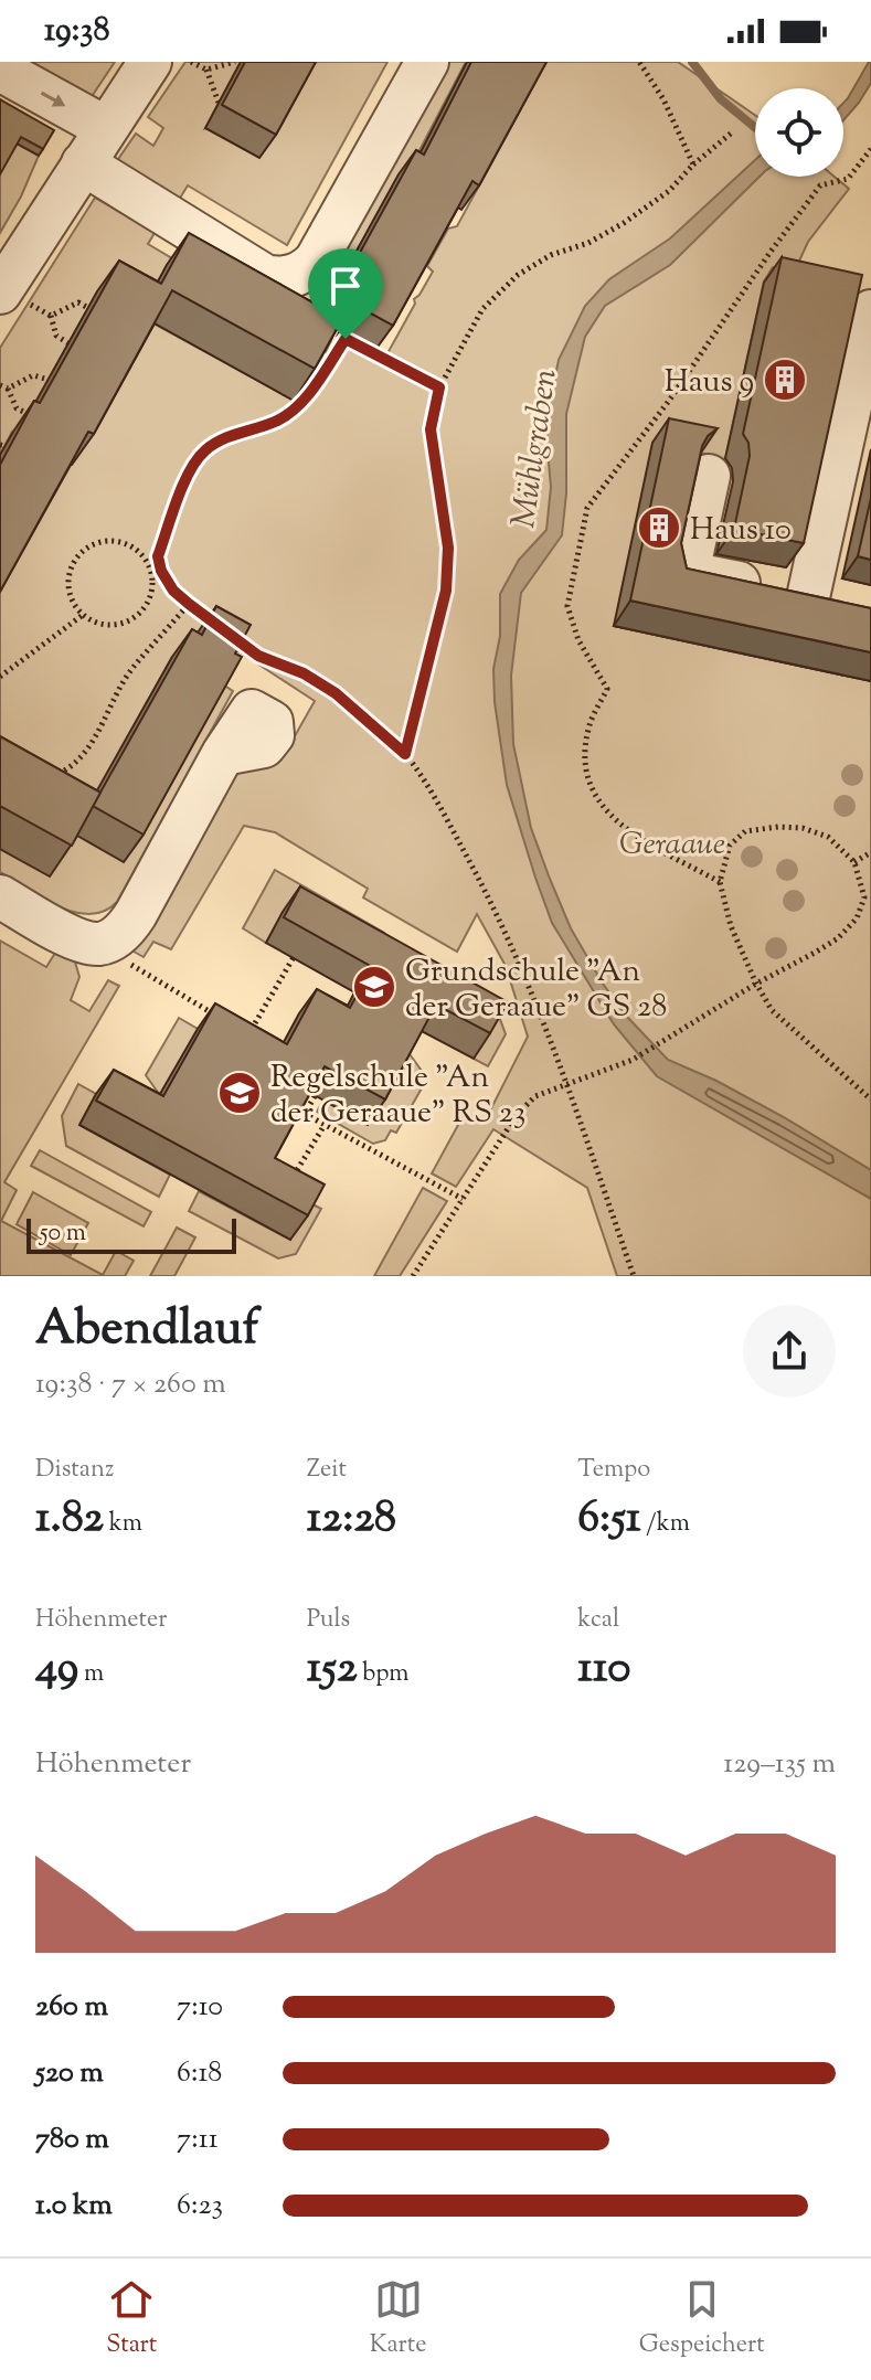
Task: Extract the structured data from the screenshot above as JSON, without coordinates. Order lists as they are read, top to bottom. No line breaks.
{"water":["Mühlgraben"],"parks":["Geraaue"],"places":{"building":["Haus 9","Haus 10"],"school or university":["Grundschule \"An der Geraaue\" GS 28","Regelschule \"An der Geraaue\" RS 23"]},"scale_bar":"50 m","page":{"status":"19:38","scale":"50 m","heading":["Abendlauf","19:38 · 7 × 260 m"],"stats":[["Distanz","1.82 km"],["Zeit","12:28"],["Tempo","6:51 /km"],["Höhenmeter","49 m"],["Puls","152 bpm"],["kcal","110"]],"chart":["Höhenmeter","129–135 m"],"list":[{"name":"260 m","note":"7:10"},{"name":"520 m","note":"6:18"},{"name":"780 m","note":"7:11"},{"name":"1.0 km","note":"6:23"}],"tabs":["Start","Karte","Gespeichert"]}}
